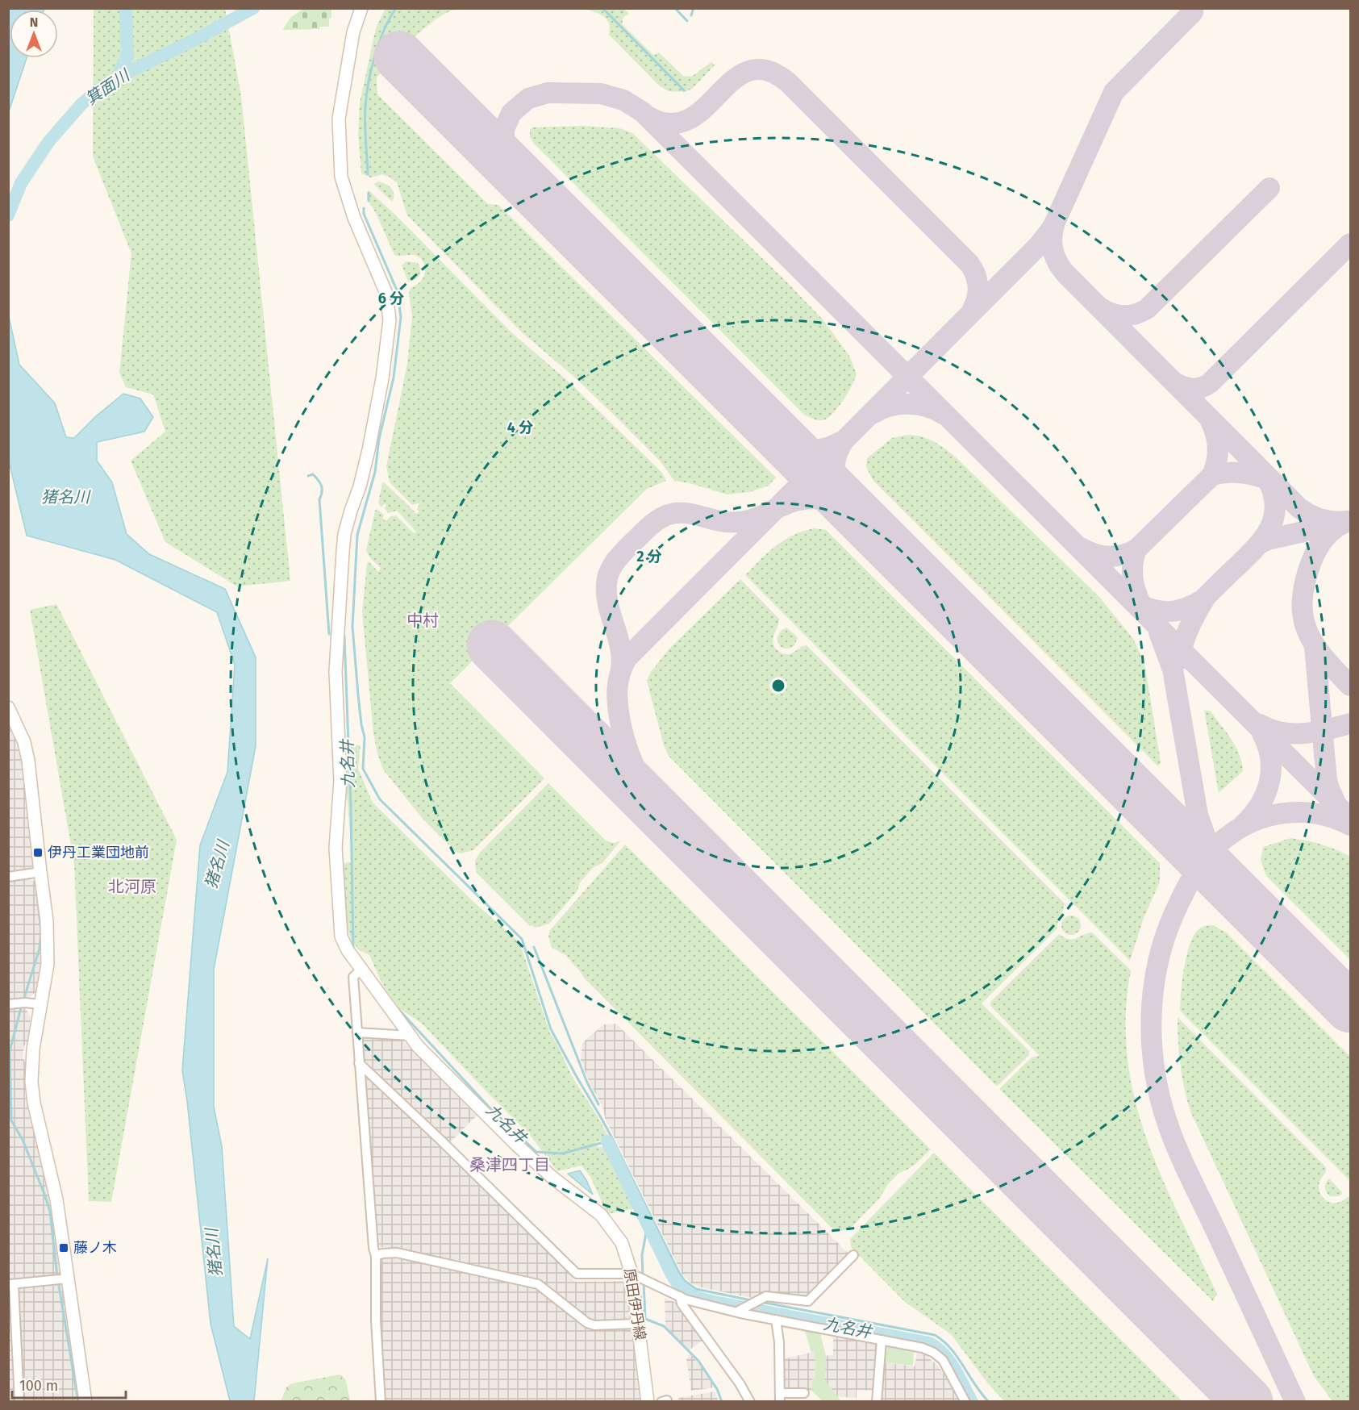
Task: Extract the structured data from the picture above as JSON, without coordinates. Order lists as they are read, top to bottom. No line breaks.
{"streets":{"street":["原田伊丹線"]},"districts":["中村","北河原","桑津四丁目"],"water":["箕面川","猪名川","九名井"],"places":{"transit":["伊丹工業団地前","藤ノ木"]},"scale_bar":"100 m","north":"top","rings":["6 分","4 分","2 分"]}
